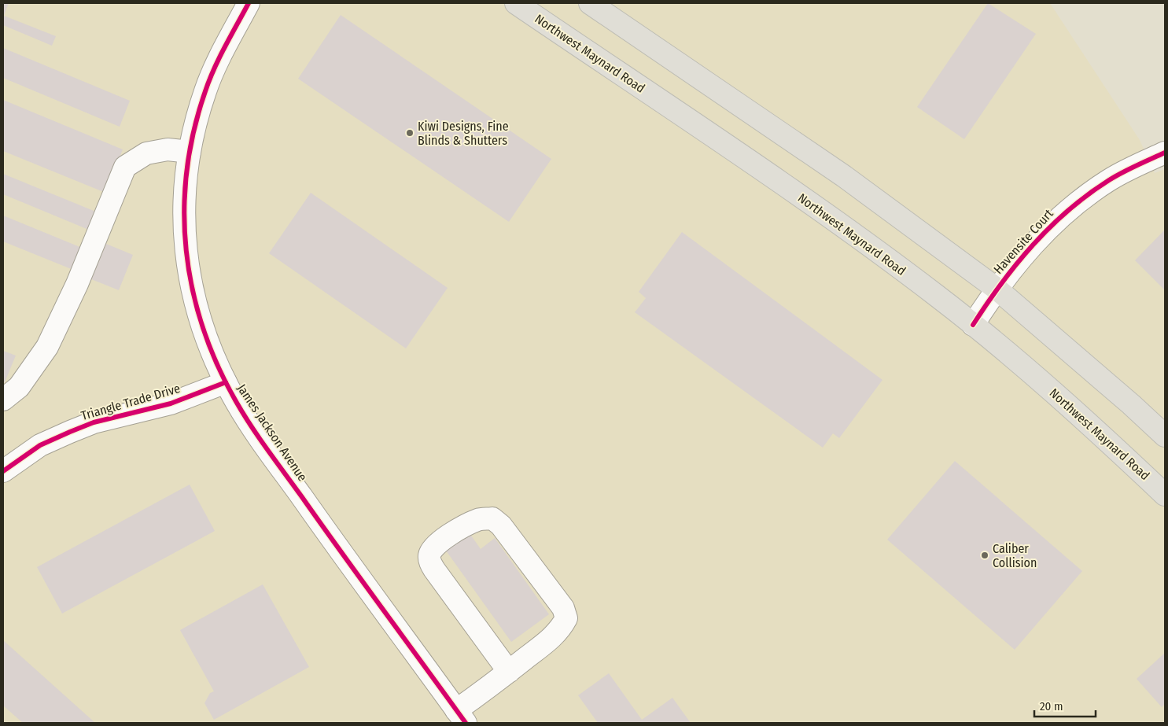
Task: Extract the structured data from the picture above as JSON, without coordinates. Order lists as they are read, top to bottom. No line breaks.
{"streets":{"main road":["Northwest Maynard Road"],"street":["Havensite Court","Triangle Trade Drive","James Jackson Avenue"]},"crossings":[["Northwest Maynard Road","Havensite Court"],["Triangle Trade Drive","James Jackson Avenue"]],"places":["Kiwi Designs, Fine Blinds & Shutters","Caliber Collision"],"scale_bar":"20 m"}
